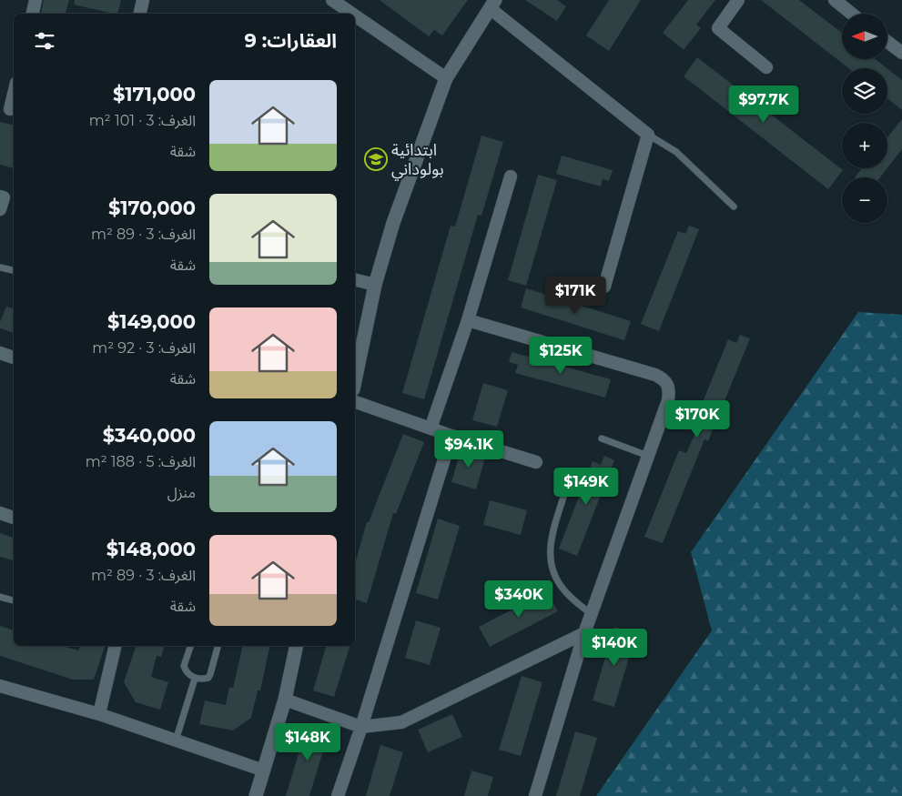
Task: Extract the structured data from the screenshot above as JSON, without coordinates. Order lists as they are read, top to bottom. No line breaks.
{"places":{"school or university":["ابتدائية بولوداني"]},"north":"left","page":{"map_buttons":["+","−"],"heading":"العقارات: 9","list":[{"name":"$171,000","note":"الغرف: 3 · 101 m² · شقة"},{"name":"$170,000","note":"الغرف: 3 · 89 m² · شقة"},{"name":"$149,000","note":"الغرف: 3 · 92 m² · شقة"},{"name":"$340,000","note":"الغرف: 5 · 188 m² · منزل"},{"name":"$148,000","note":"الغرف: 3 · 89 m² · شقة"}],"price":["$97.7K","$171K","$125K","$170K","$94.1K","$149K","$340K","$140K","$148K"]}}
